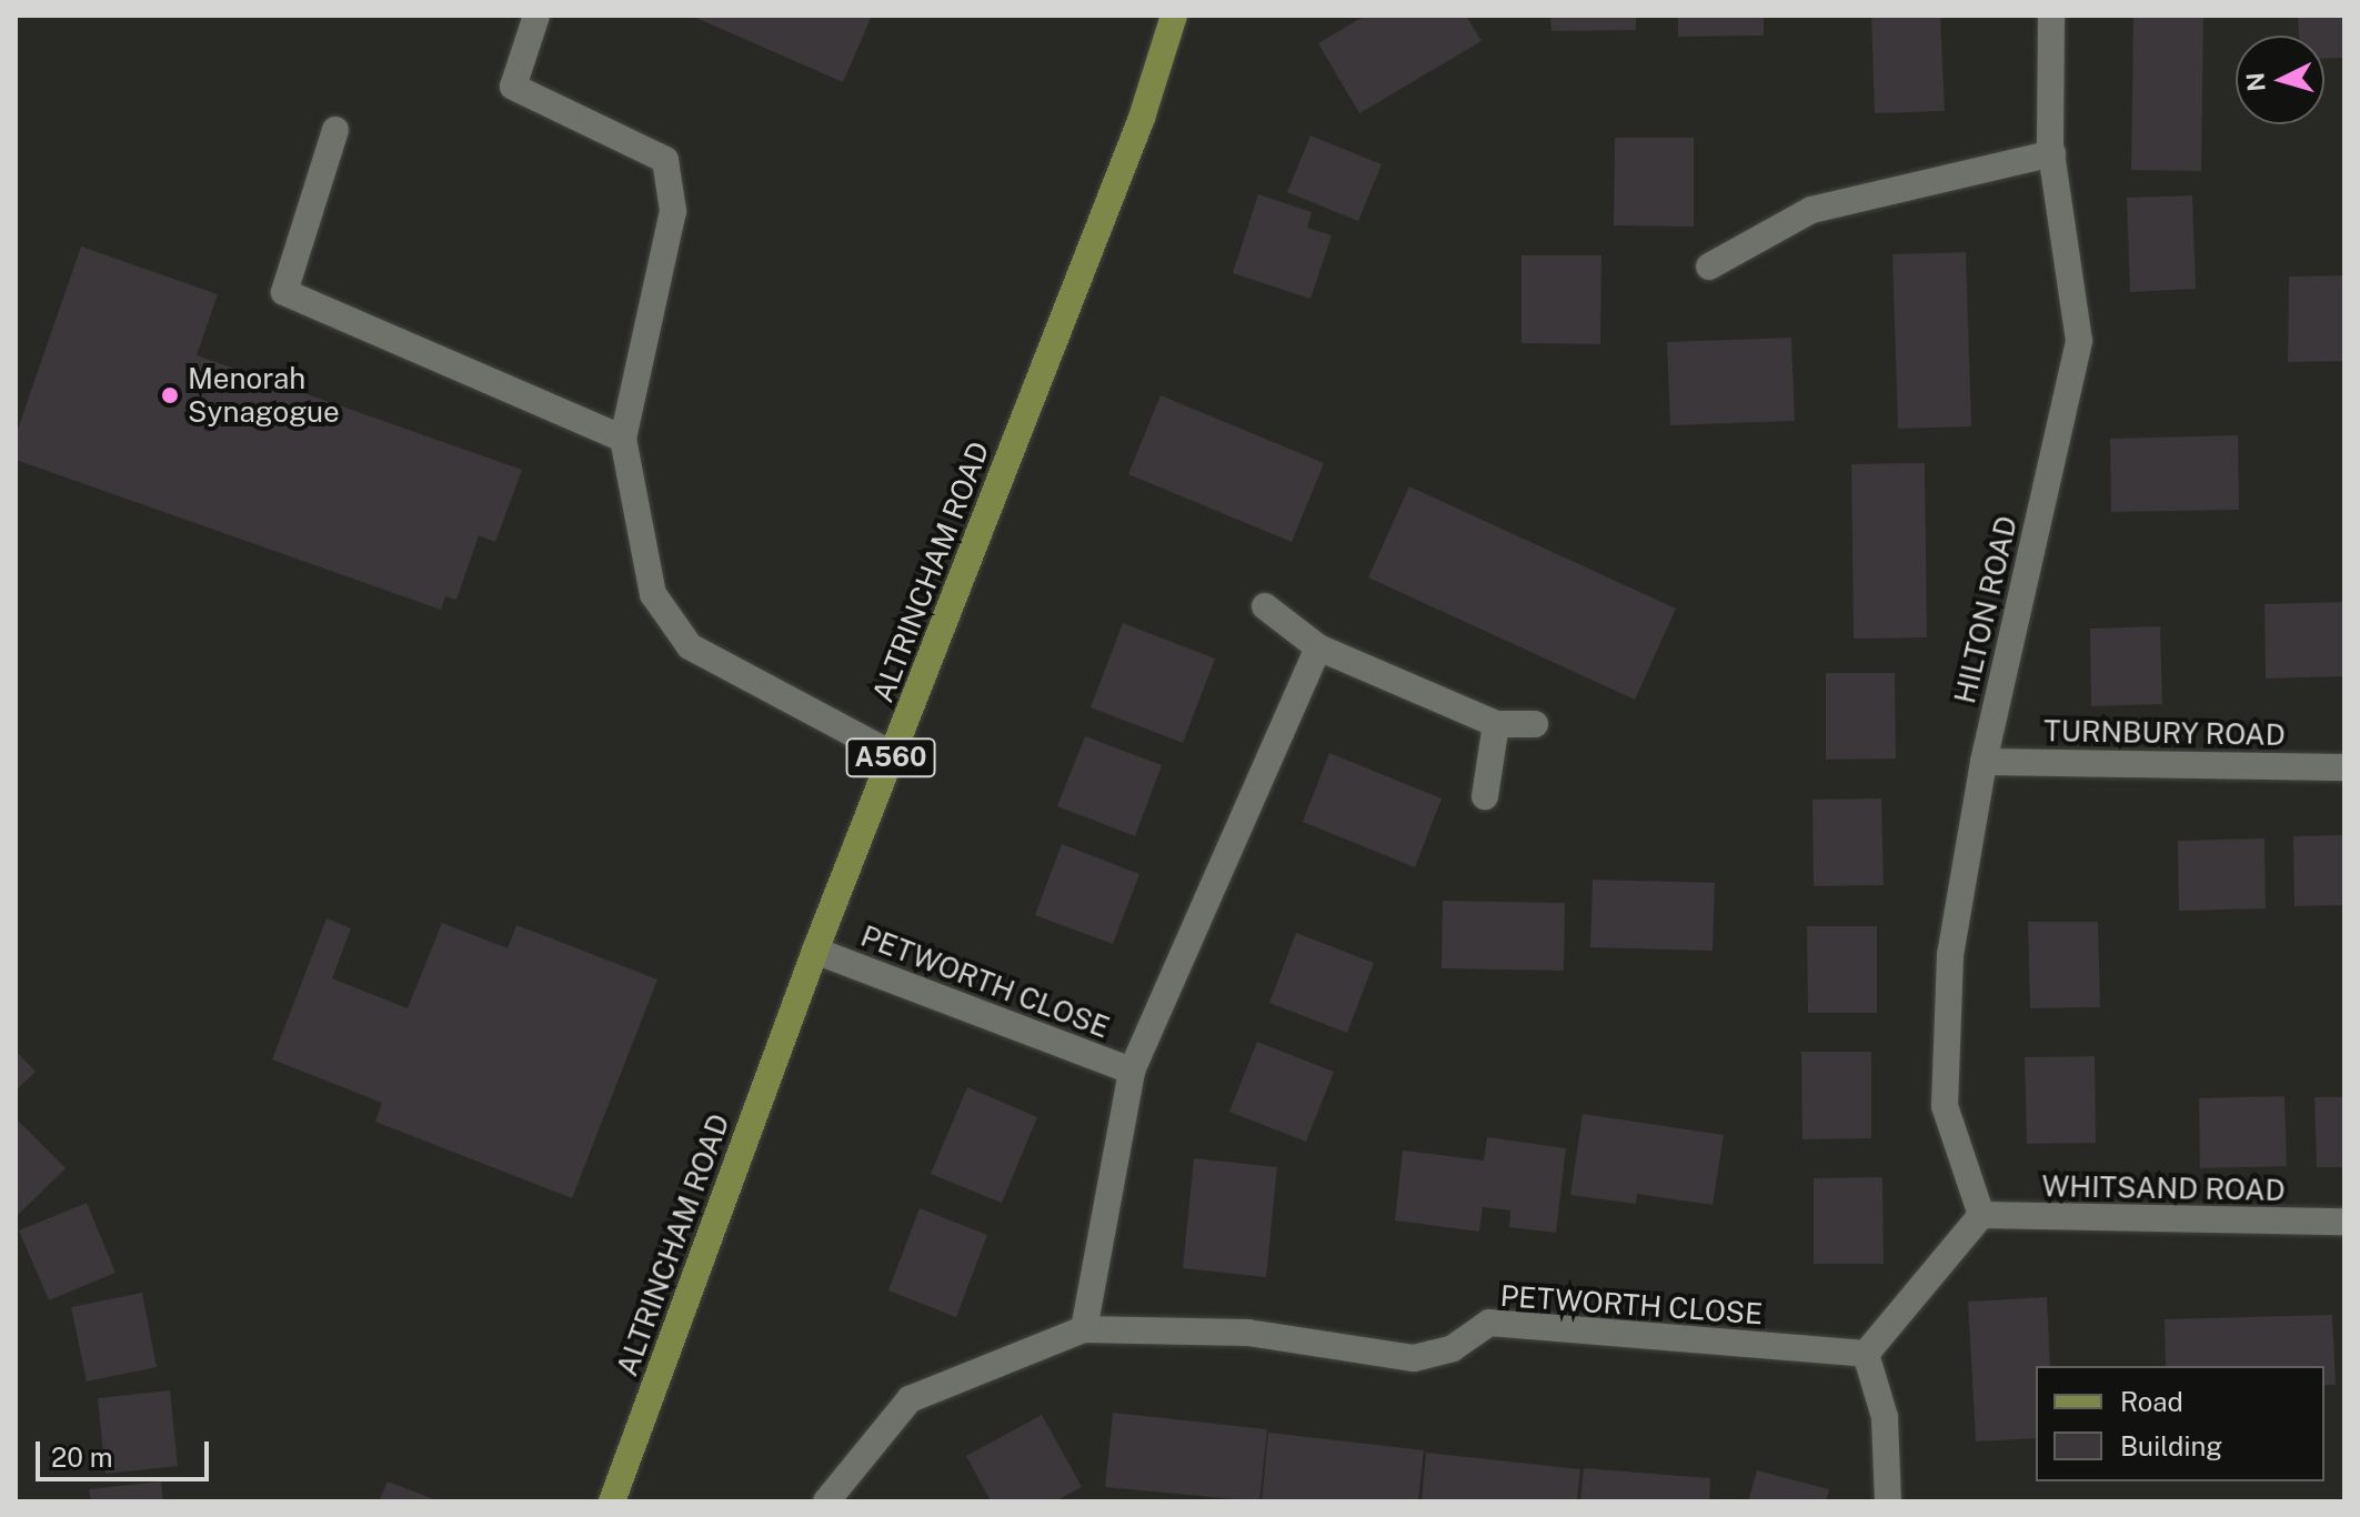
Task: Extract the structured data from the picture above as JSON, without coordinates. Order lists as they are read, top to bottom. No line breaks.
{"streets":{"main road":["ALTRINCHAM ROAD","A560"],"street":["HILTON ROAD","TURNBURY ROAD","PETWORTH CLOSE","WHITSAND ROAD"]},"crossings":[["ALTRINCHAM ROAD","PETWORTH CLOSE"],["HILTON ROAD","TURNBURY ROAD"],["HILTON ROAD","WHITSAND ROAD"]],"places":["Menorah Synagogue"],"legend":["Road","Building"],"scale_bar":"20 m","north":"left"}
